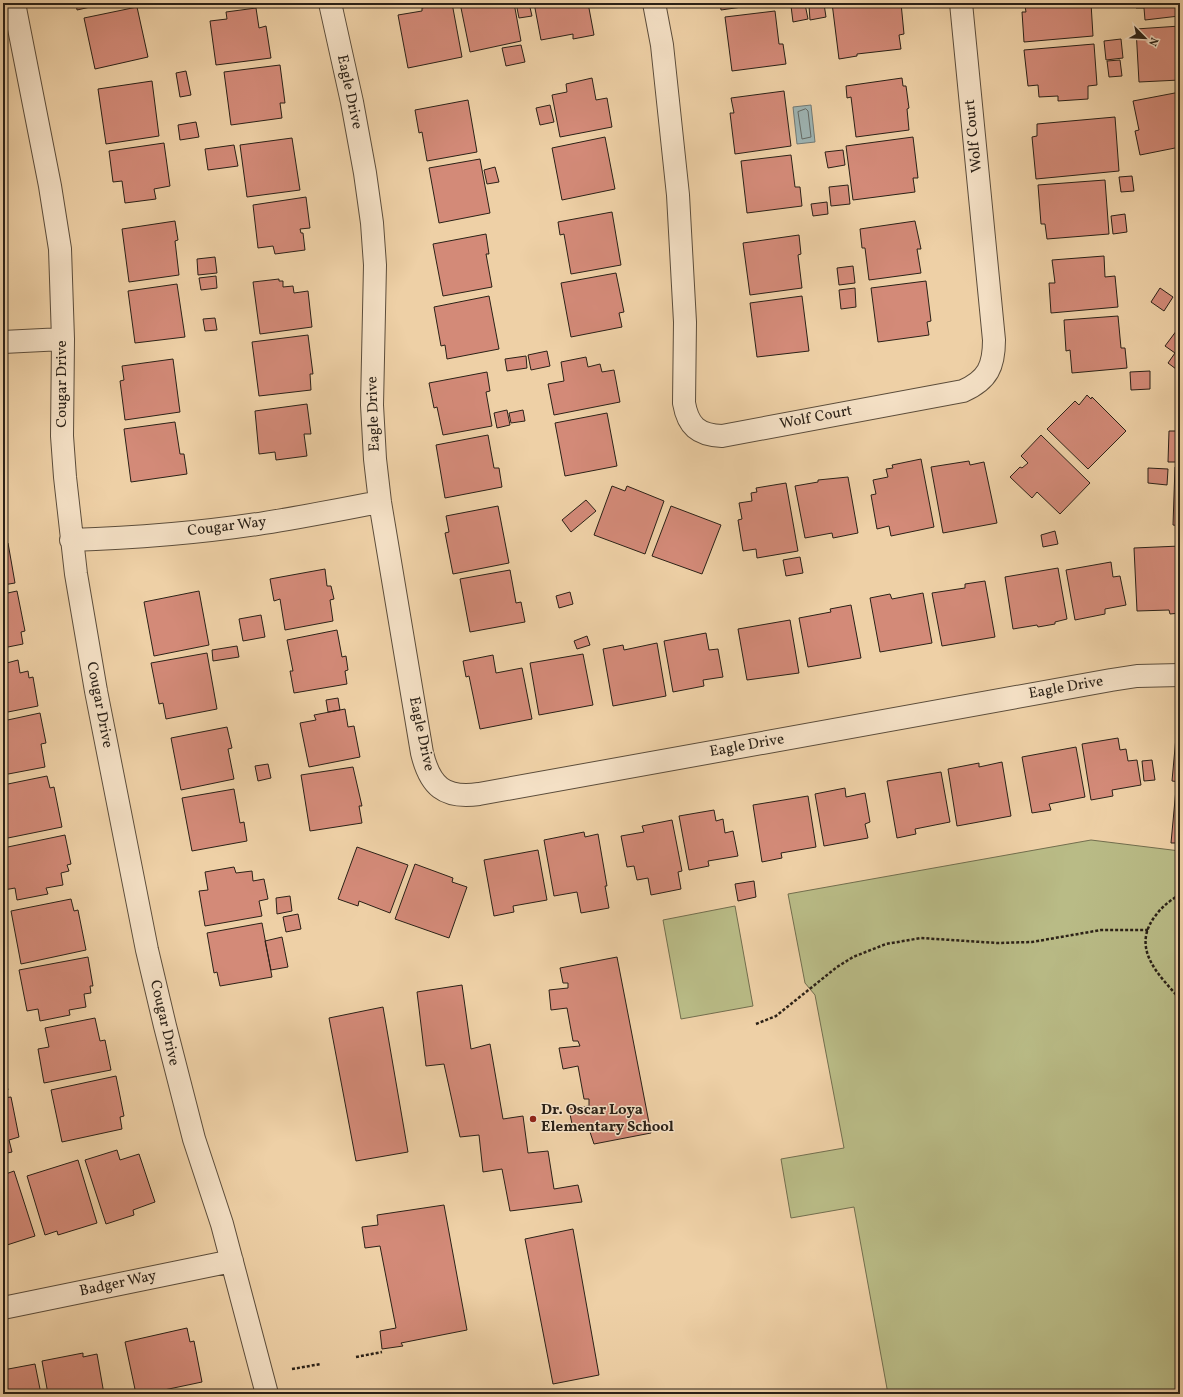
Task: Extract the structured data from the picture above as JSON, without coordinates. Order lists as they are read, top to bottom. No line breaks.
{"streets":{"street":["Eagle Drive","Wolf Court","Cougar Drive","Cougar Way","Badger Way"]},"crossings":[["Eagle Drive","Cougar Way"],["Cougar Drive","Cougar Way"],["Cougar Drive","Badger Way"]],"places":["Dr. Oscar Loya Elementary School"],"north":"bottom right"}
